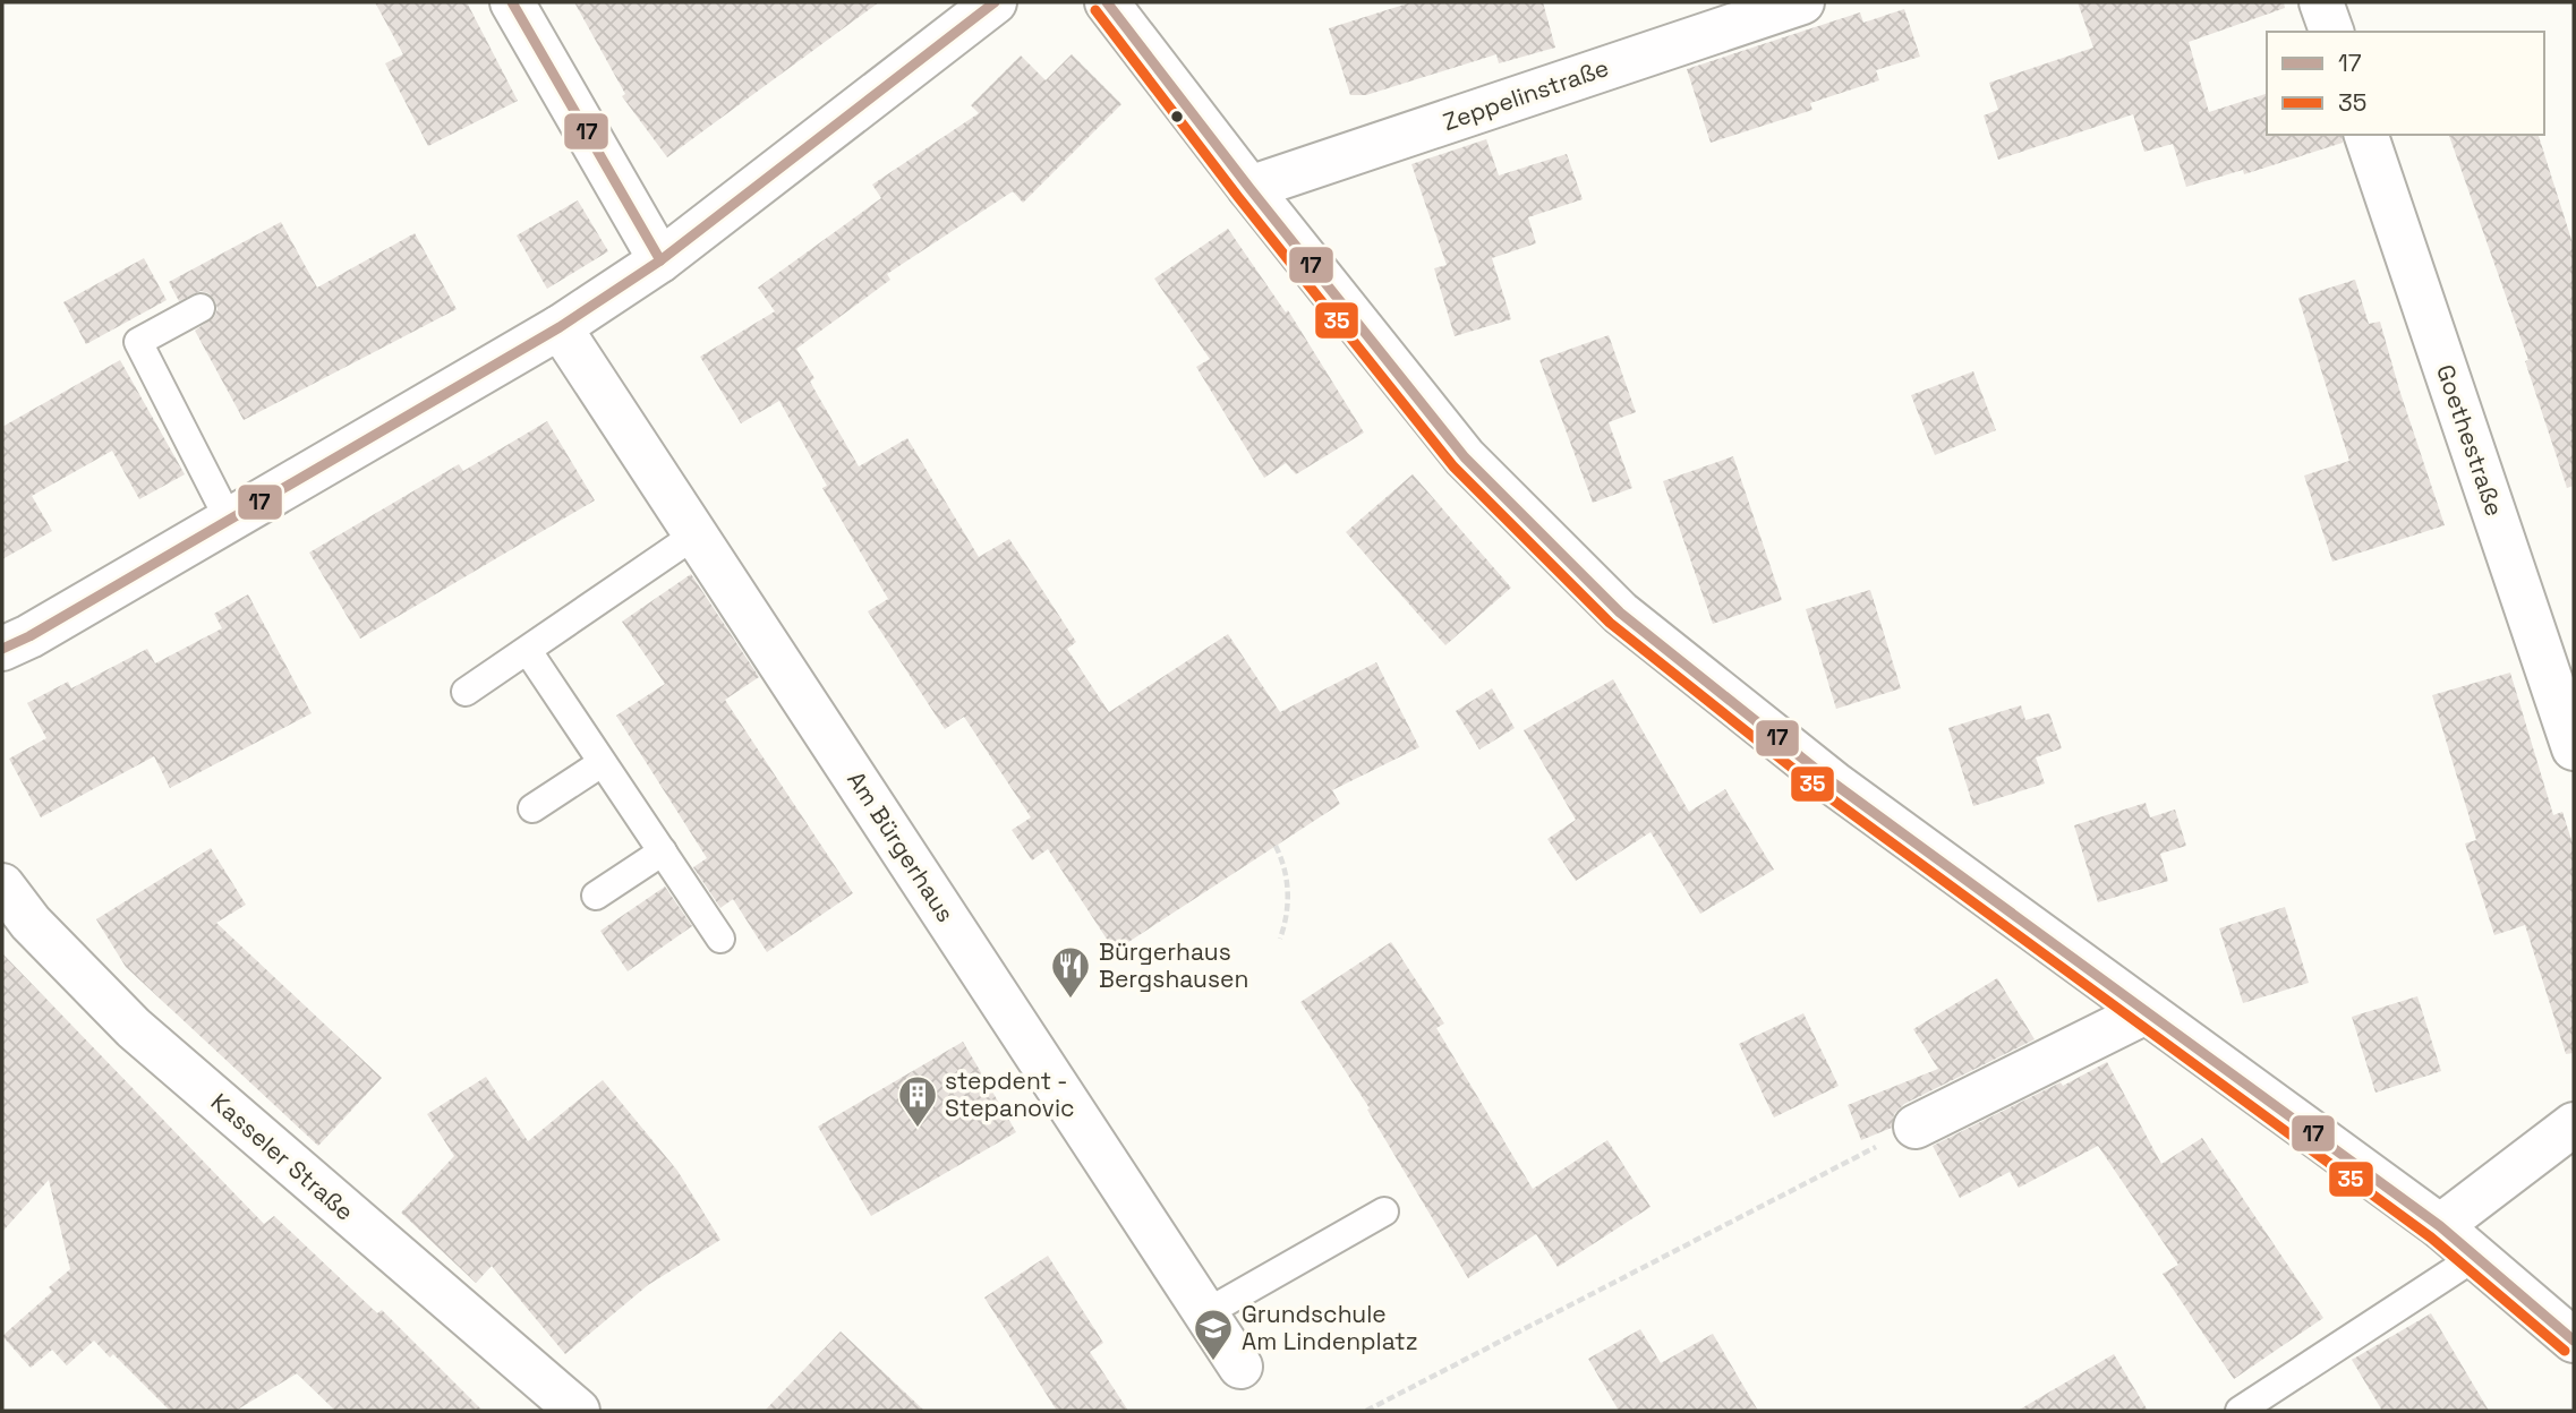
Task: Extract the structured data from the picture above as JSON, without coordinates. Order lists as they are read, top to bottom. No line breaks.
{"streets":{"street":["Zeppelinstraße","Goethestraße","Am Bürgerhaus","Kasseler Straße"]},"places":{"restaurant":["Bürgerhaus Bergshausen"],"building":["stepdent - Stepanovic"],"school or university":["Grundschule Am Lindenplatz"]},"lines":["transit line 17","transit line 35"],"legend":["17","35"]}
